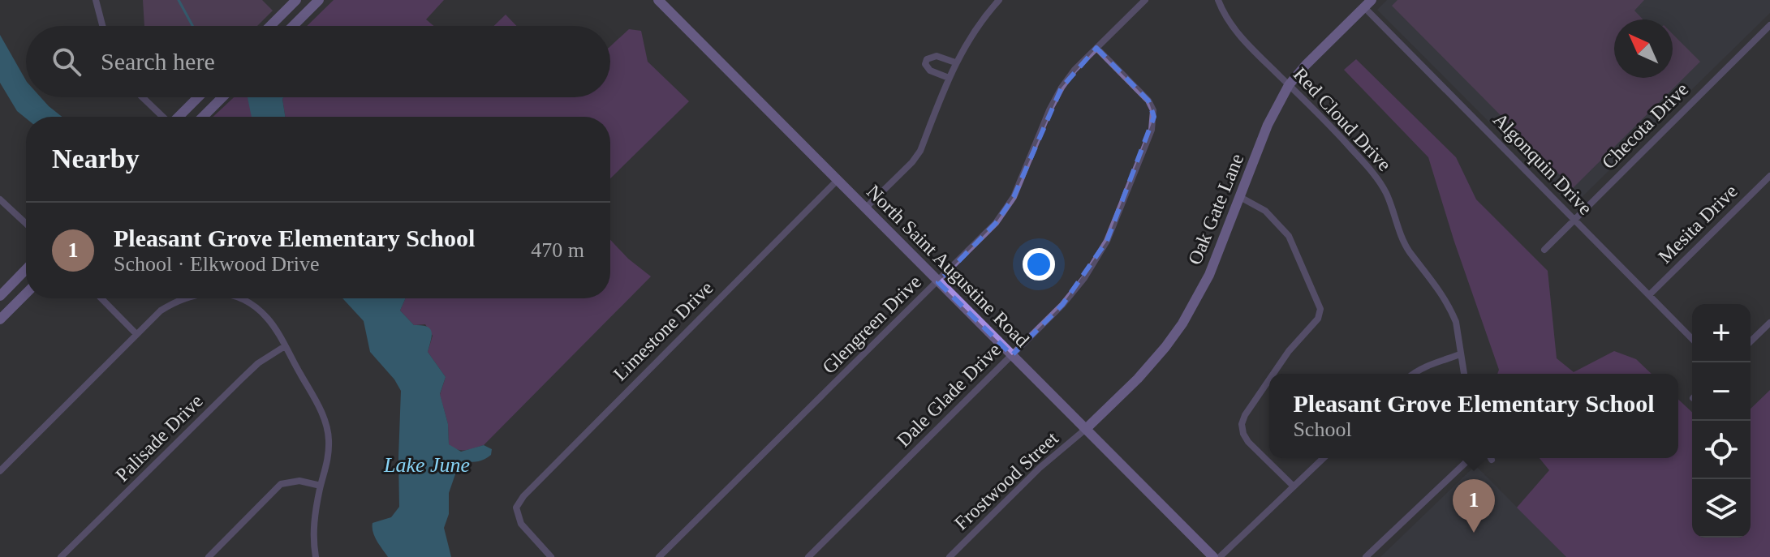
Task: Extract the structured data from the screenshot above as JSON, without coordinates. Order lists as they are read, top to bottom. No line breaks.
{"streets":{"street":["Red Cloud Drive","Checota Drive","Algonquin Drive","Oak Gate Lane","Mesita Drive","North Saint Augustine Road","Glengreen Drive","Limestone Drive","Dale Glade Drive","Palisade Drive","Frostwood Street"]},"crossings":[["Red Cloud Drive","Oak Gate Lane"],["Checota Drive","Algonquin Drive"],["Algonquin Drive","Oak Gate Lane"],["Algonquin Drive","Mesita Drive"],["Oak Gate Lane","North Saint Augustine Road"],["Oak Gate Lane","Frostwood Street"],["North Saint Augustine Road","Glengreen Drive"],["North Saint Augustine Road","Limestone Drive"],["North Saint Augustine Road","Dale Glade Drive"],["North Saint Augustine Road","Frostwood Street"],["Glengreen Drive","Dale Glade Drive"]],"water":["Lake June"],"north":"top left","page":{"search":"Search here","heading":"Nearby","list":[{"mark":"1","name":"Pleasant Grove Elementary School","note":"School · Elkwood Drive","value":"470 m"}],"map_buttons":["+","−"],"popup":["Pleasant Grove Elementary School","School"],"pins":"1"}}
